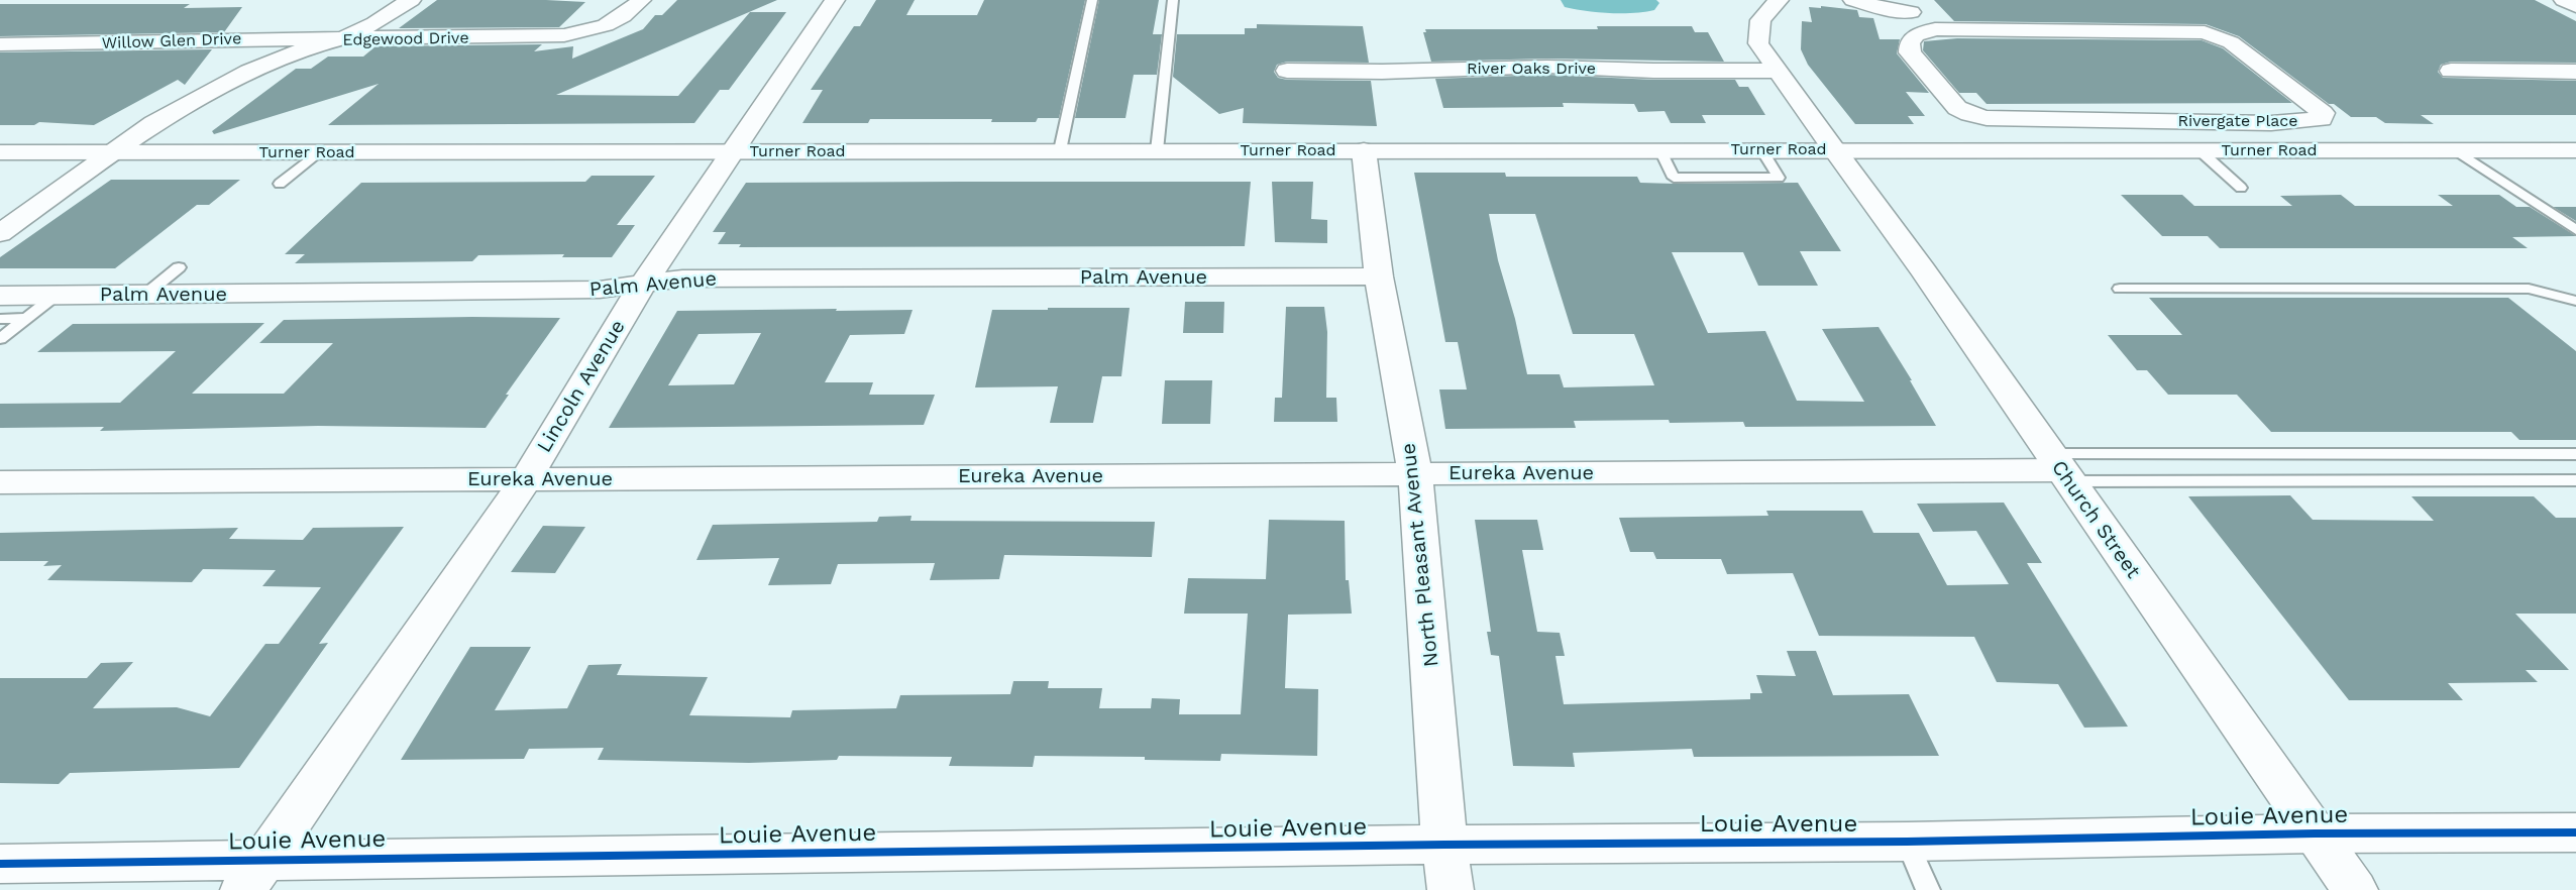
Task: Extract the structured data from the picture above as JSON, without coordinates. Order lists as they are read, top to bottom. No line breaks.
{"streets":{"street":["Edgewood Drive","Willow Glen Drive","River Oaks Drive","Rivergate Place","Turner Road","Palm Avenue","Lincoln Avenue","Eureka Avenue","Church Street","North Pleasant Avenue","Louie Avenue"]},"crossings":[["Edgewood Drive","Willow Glen Drive"],["Edgewood Drive","Turner Road"],["River Oaks Drive","Church Street"],["Turner Road","Lincoln Avenue"],["Turner Road","Church Street"],["Turner Road","North Pleasant Avenue"],["Palm Avenue","Lincoln Avenue"],["Palm Avenue","North Pleasant Avenue"],["Lincoln Avenue","Eureka Avenue"],["Lincoln Avenue","Louie Avenue"],["Eureka Avenue","Church Street"],["Eureka Avenue","North Pleasant Avenue"],["Church Street","Louie Avenue"],["North Pleasant Avenue","Louie Avenue"]]}
